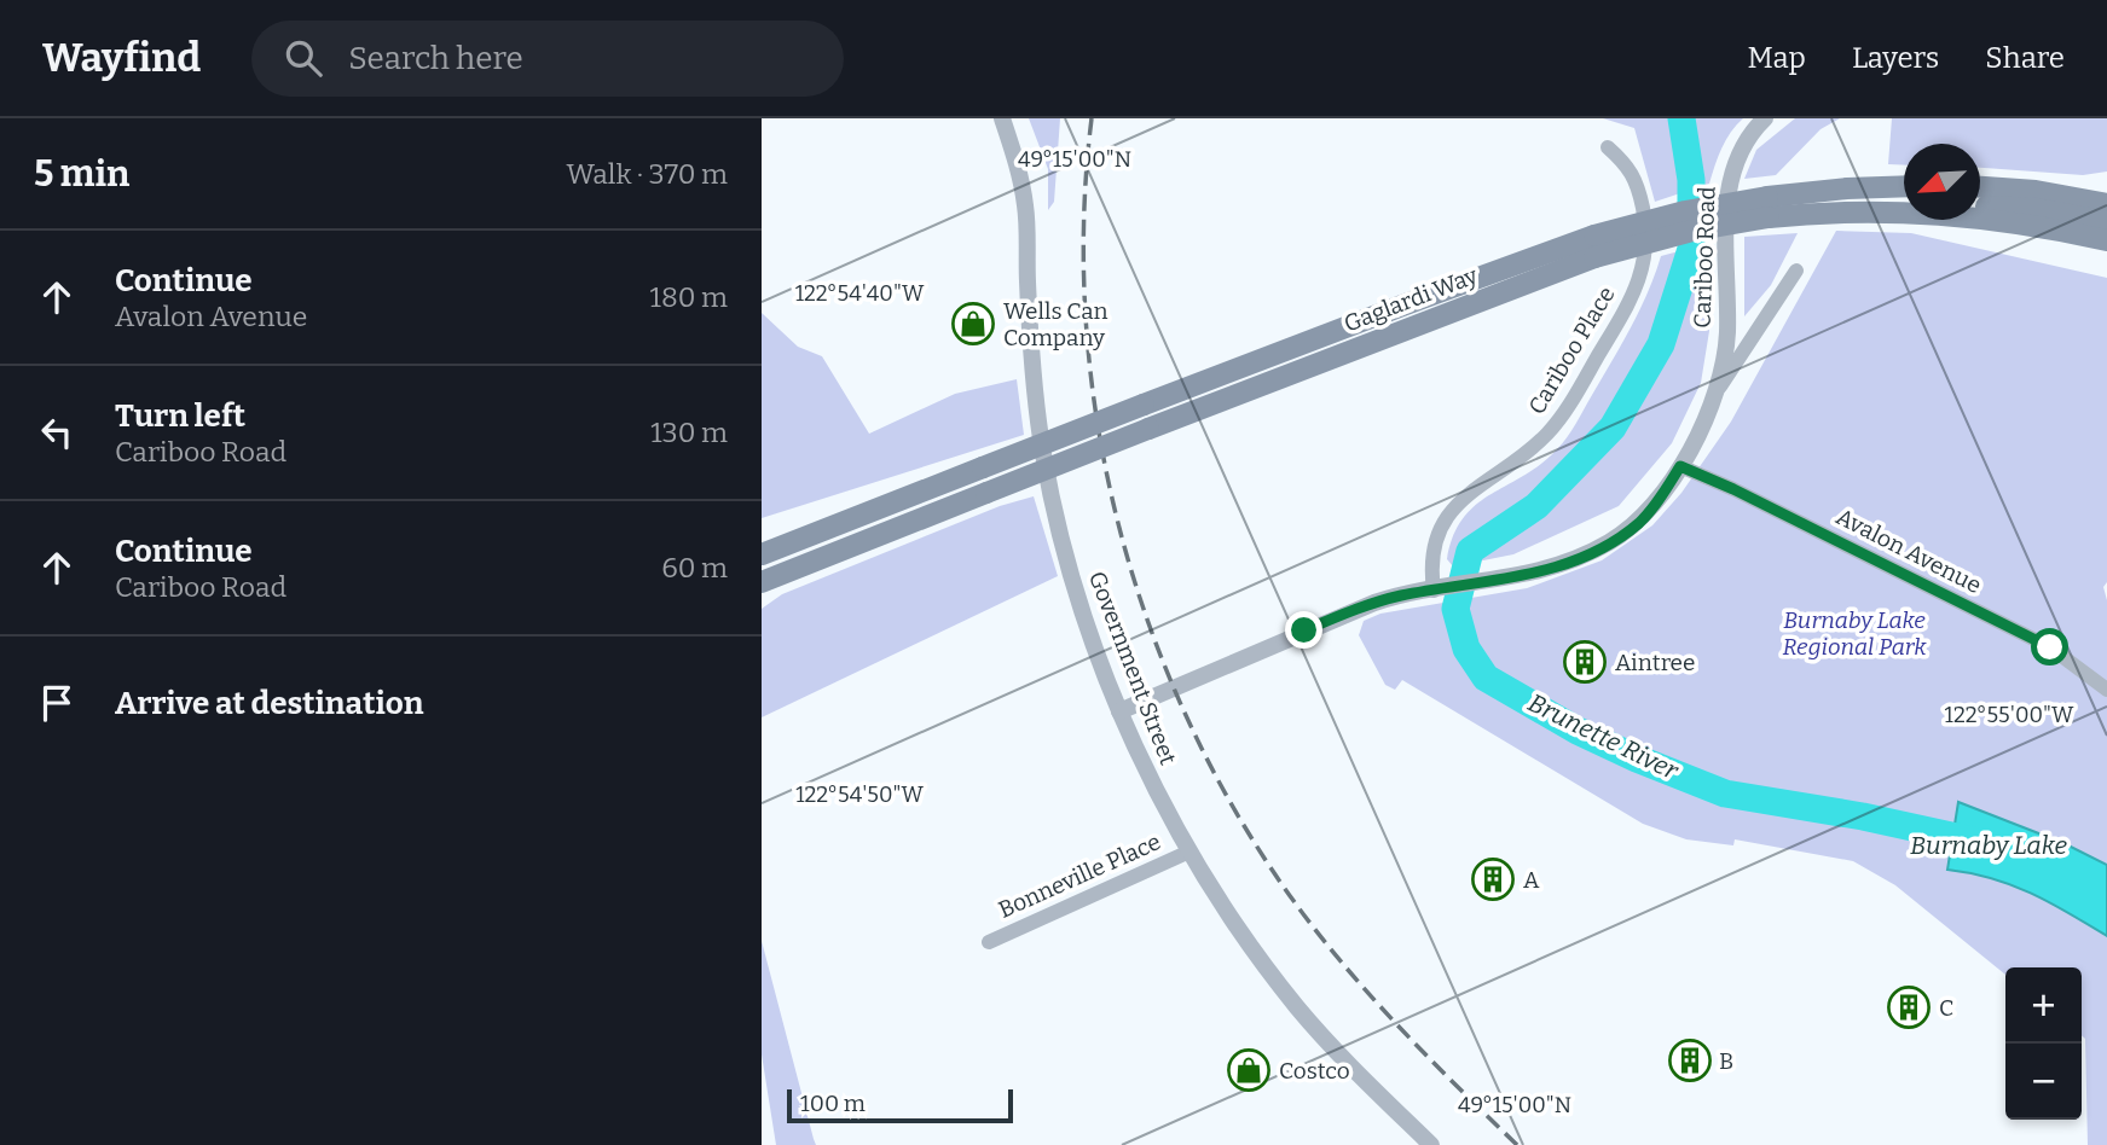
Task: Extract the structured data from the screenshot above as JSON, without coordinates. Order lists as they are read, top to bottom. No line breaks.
{"streets":{"main road":["Gaglardi Way"],"street":["Cariboo Road","Cariboo Place","Avalon Avenue","Government Street","Bonneville Place"]},"crossings":[["Cariboo Road","Cariboo Place"],["Cariboo Road","Avalon Avenue"],["Cariboo Road","Government Street"],["Government Street","Bonneville Place"]],"water":["Brunette River","Burnaby Lake"],"parks":["Burnaby Lake Regional Park"],"places":{"shop":["Wells Can Company","Costco"],"building":["Aintree","A","C","B"]},"scale_bar":"100 m","north":"bottom left","page":{"header":"Wayfind","search":"Search here","nav":["Map","Layers","Share"],"heading":["5 min","Walk · 370 m"],"list":[["Continue","Avalon Avenue","180 m"],["Turn left","Cariboo Road","130 m"],["Continue","Cariboo Road","60 m"],"Arrive at destination"],"map_buttons":["+","−"],"scale":"100 m"},"coordinates":["49°15'00\"N","122°54'40\"W","122°55'00\"W","122°54'50\"W"]}
